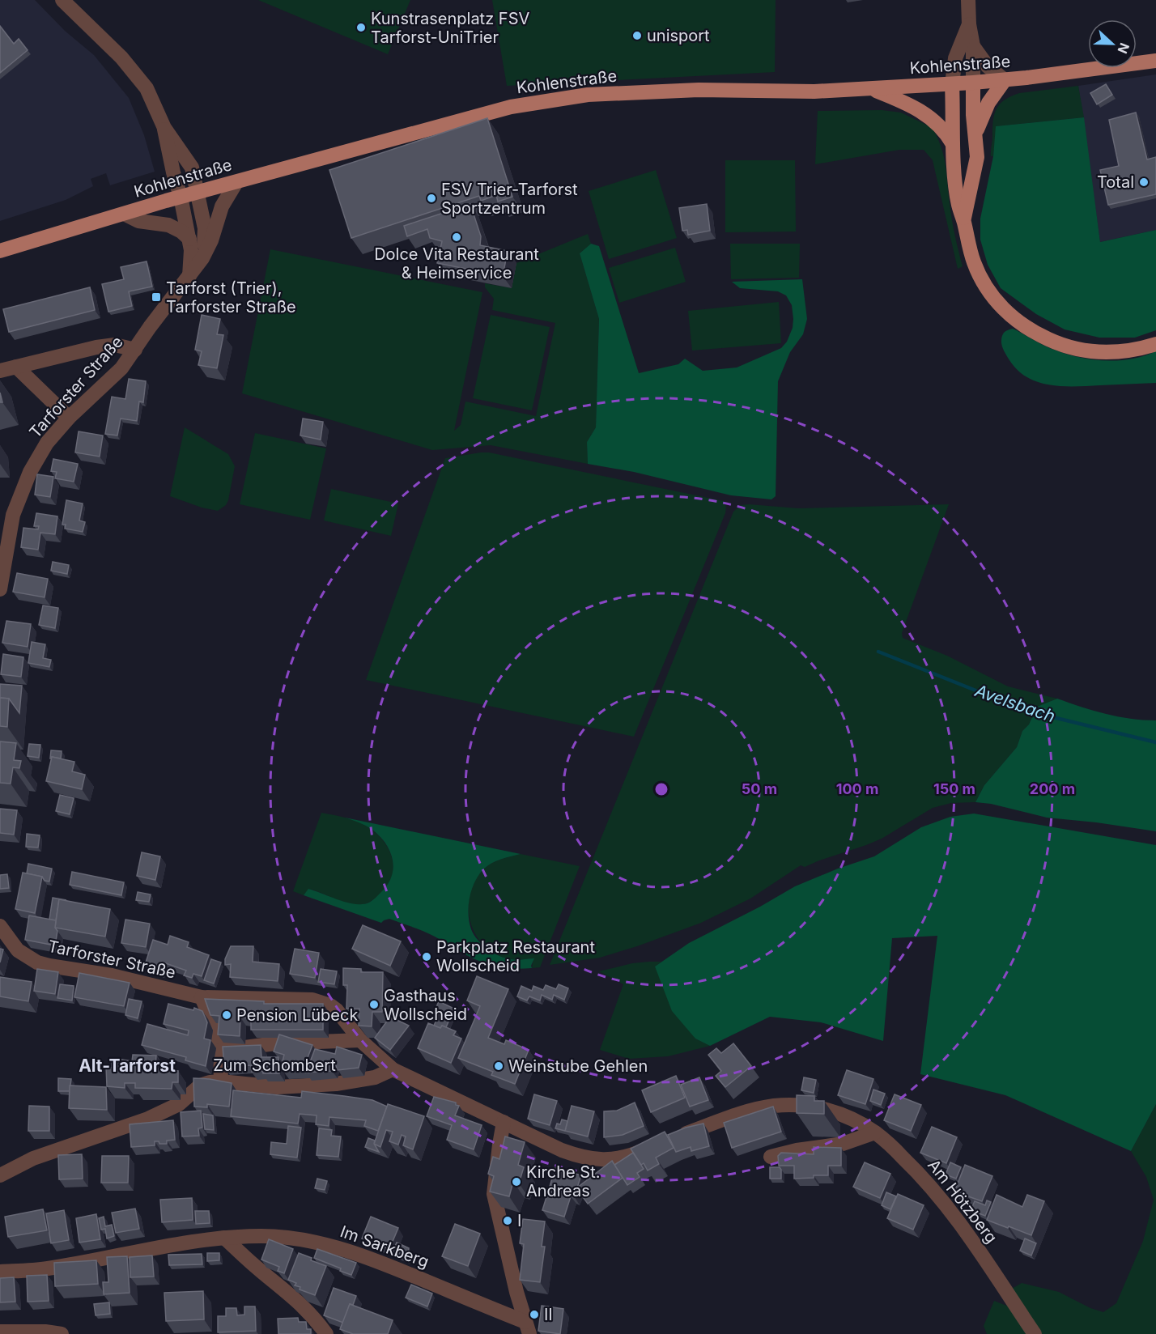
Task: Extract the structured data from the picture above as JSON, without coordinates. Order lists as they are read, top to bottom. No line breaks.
{"streets":{"main road":["Kohlenstraße"],"street":["Tarforster Straße","Zum Schombert","Am Hötzberg","Im Sarkberg"]},"crossings":[["Kohlenstraße","Tarforster Straße"],["Tarforster Straße","Zum Schombert"]],"districts":["Alt-Tarforst"],"water":["Avelsbach"],"places":{"other":["Kunstrasenplatz FSV Tarforst-UniTrier","unisport","Total","FSV Trier-Tarforst Sportzentrum","Dolce Vita Restaurant & Heimservice","Parkplatz Restaurant Wollscheid","Gasthaus Wollscheid","Pension Lübeck","Weinstube Gehlen","Kirche St. Andreas","I","II"],"transit":["Tarforst (Trier), Tarforster Straße"]},"north":"right","rings":["50 m","100 m","150 m","200 m"]}
